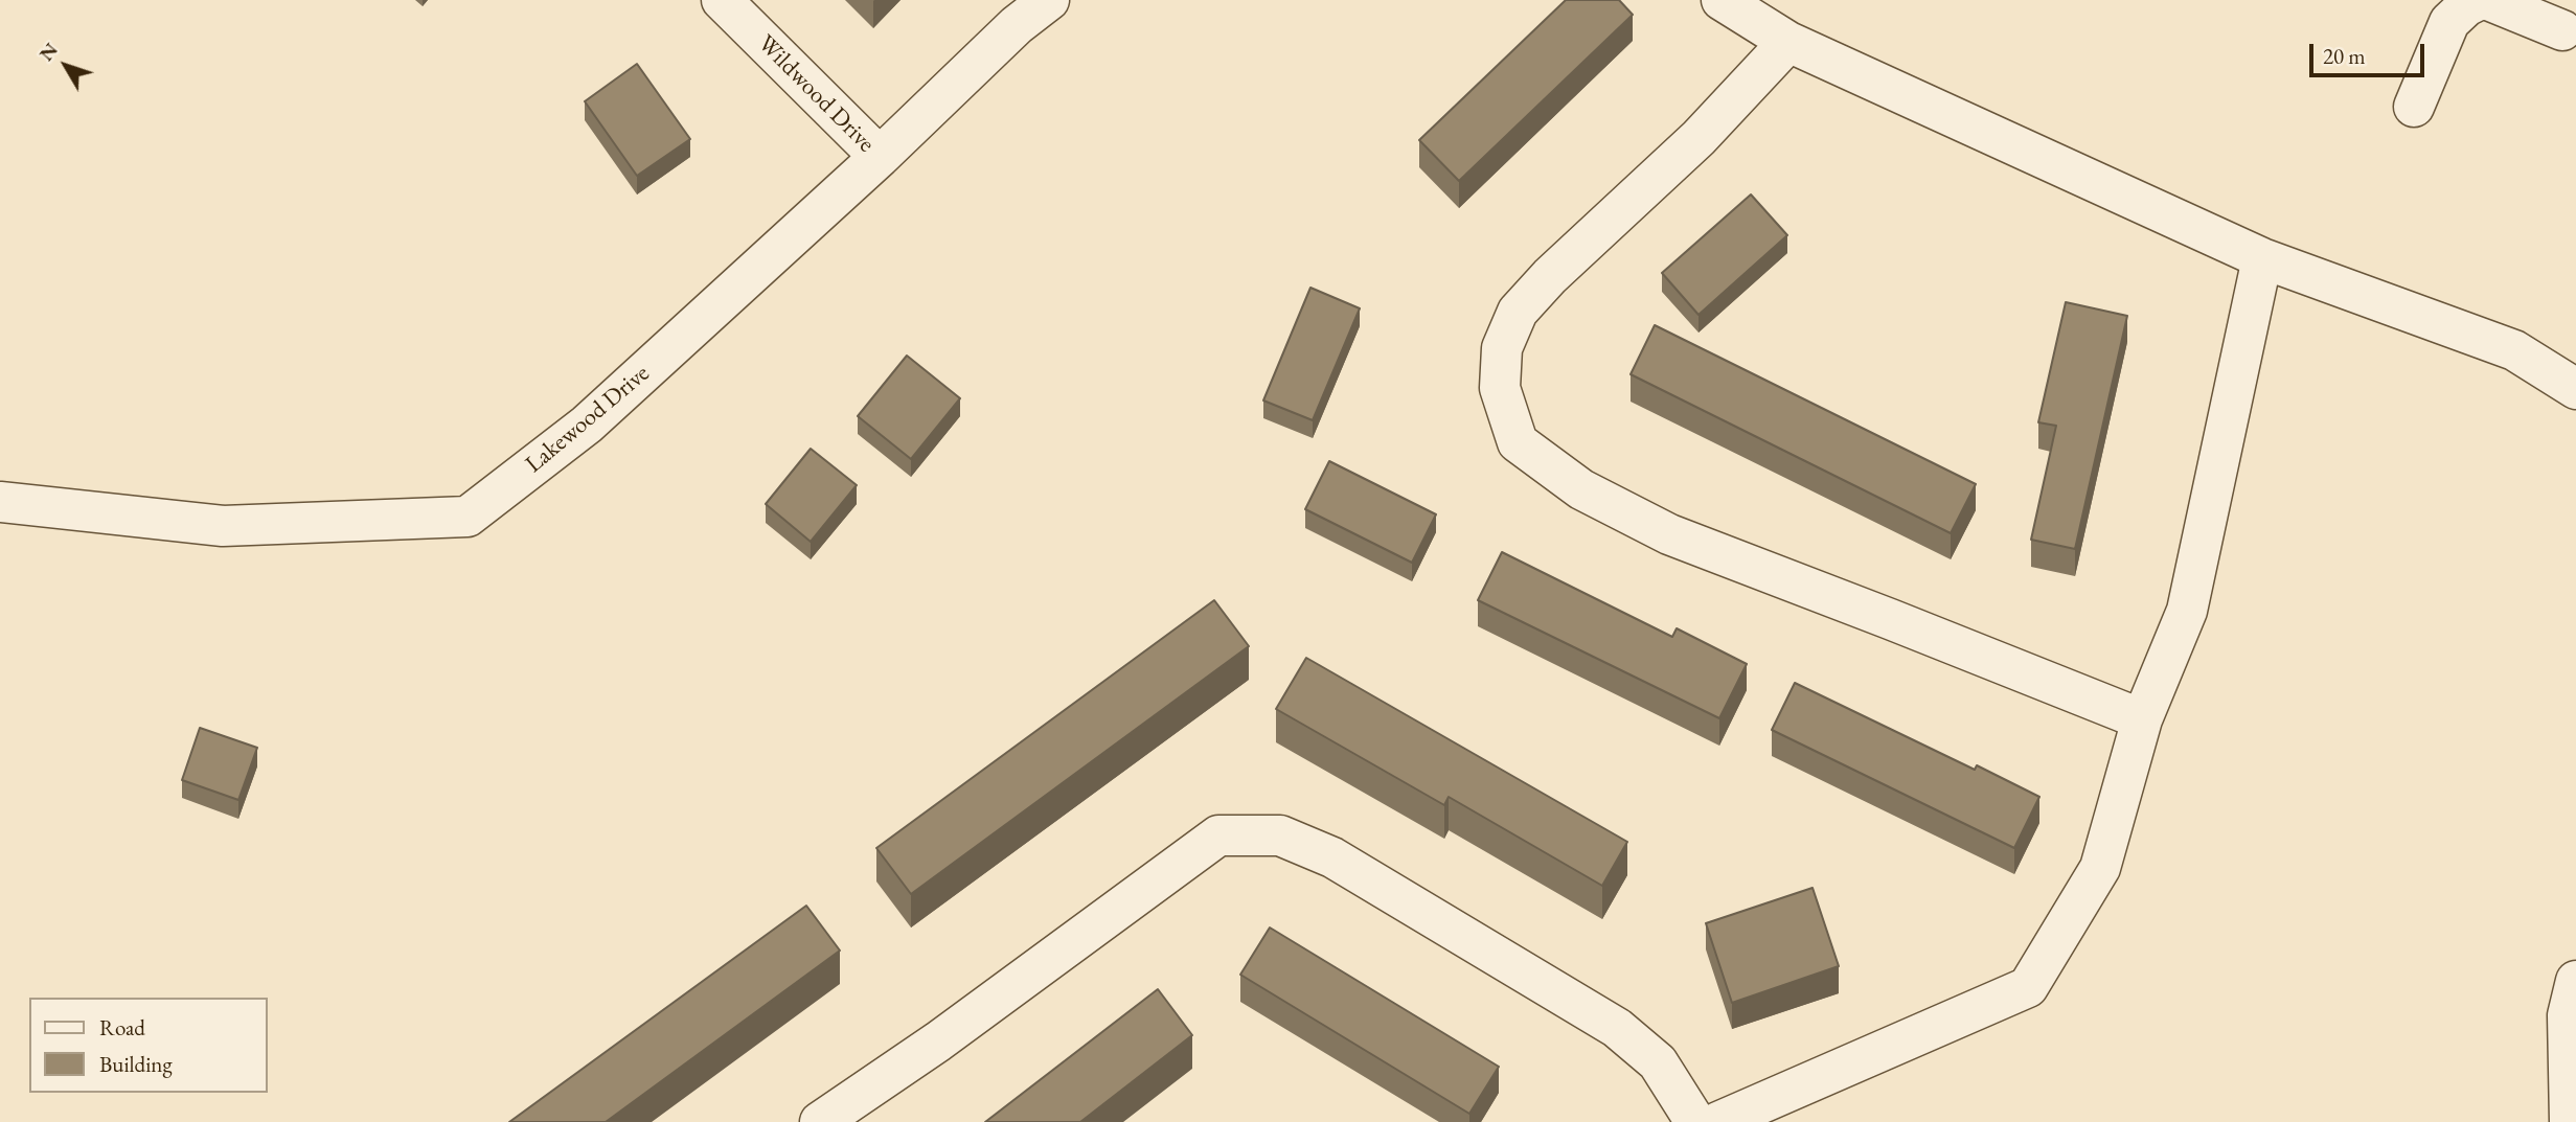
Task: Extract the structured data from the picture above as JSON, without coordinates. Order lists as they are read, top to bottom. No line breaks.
{"streets":{"street":["Wildwood Drive","Lakewood Drive"]},"crossings":[["Wildwood Drive","Lakewood Drive"]],"legend":["Road","Building"],"scale_bar":"20 m","north":"top left"}
